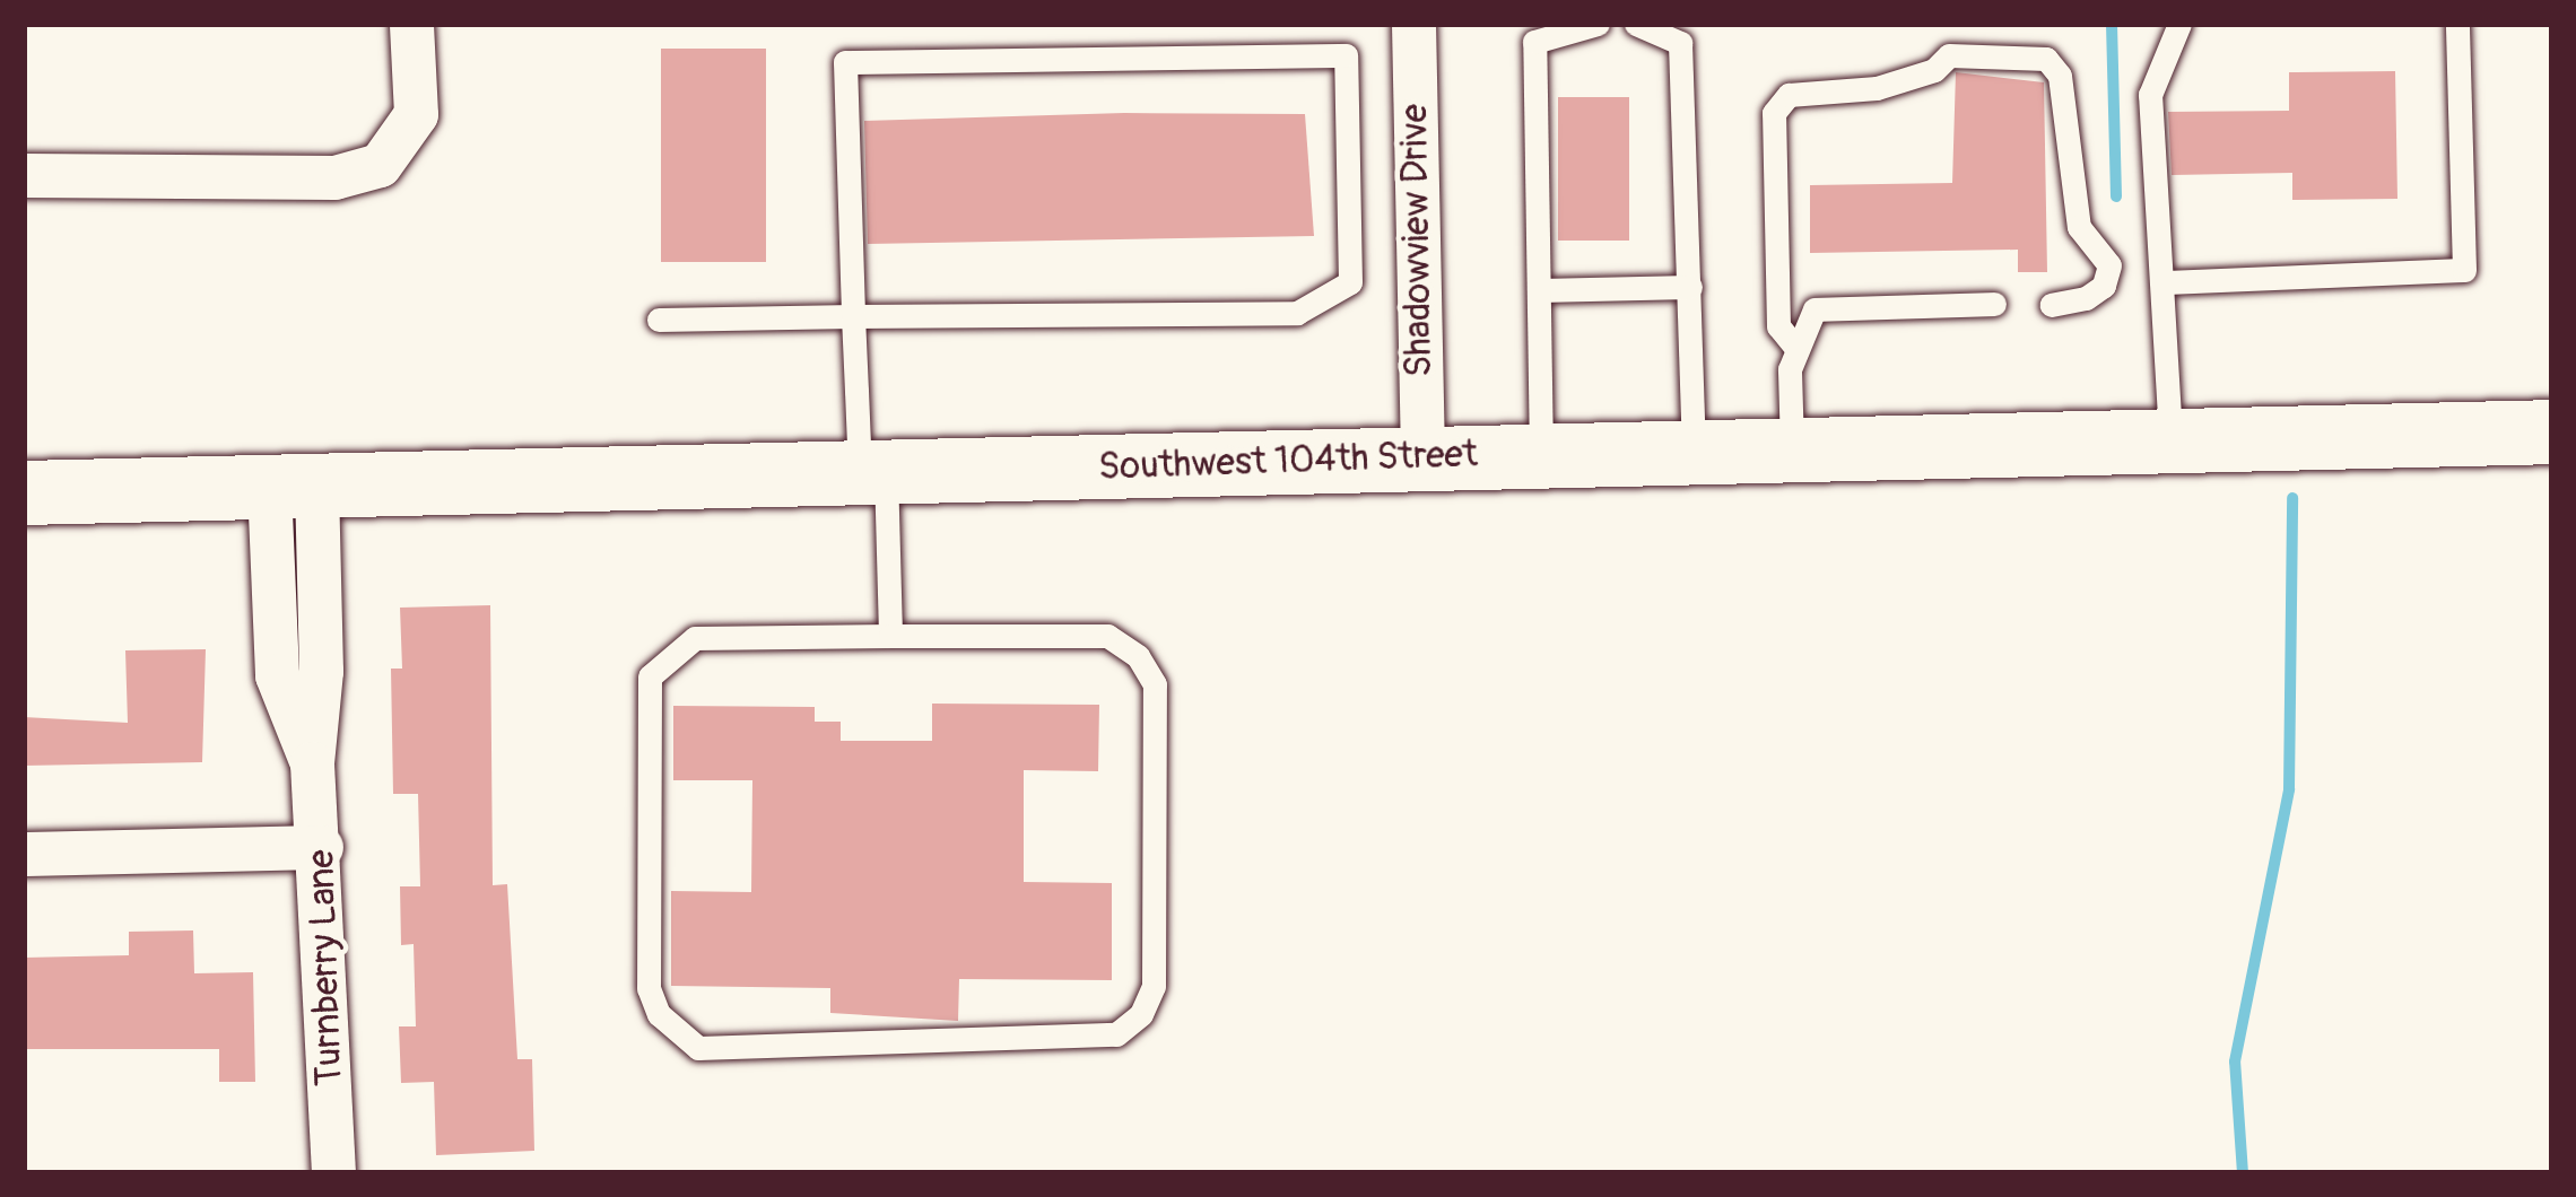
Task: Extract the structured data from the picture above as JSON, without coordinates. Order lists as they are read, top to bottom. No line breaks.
{"streets":{"main road":["Southwest 104th Street"],"street":["Shadowview Drive","Turnberry Lane"]},"crossings":[["Shadowview Drive","Southwest 104th Street"],["Southwest 104th Street","Turnberry Lane"]]}
